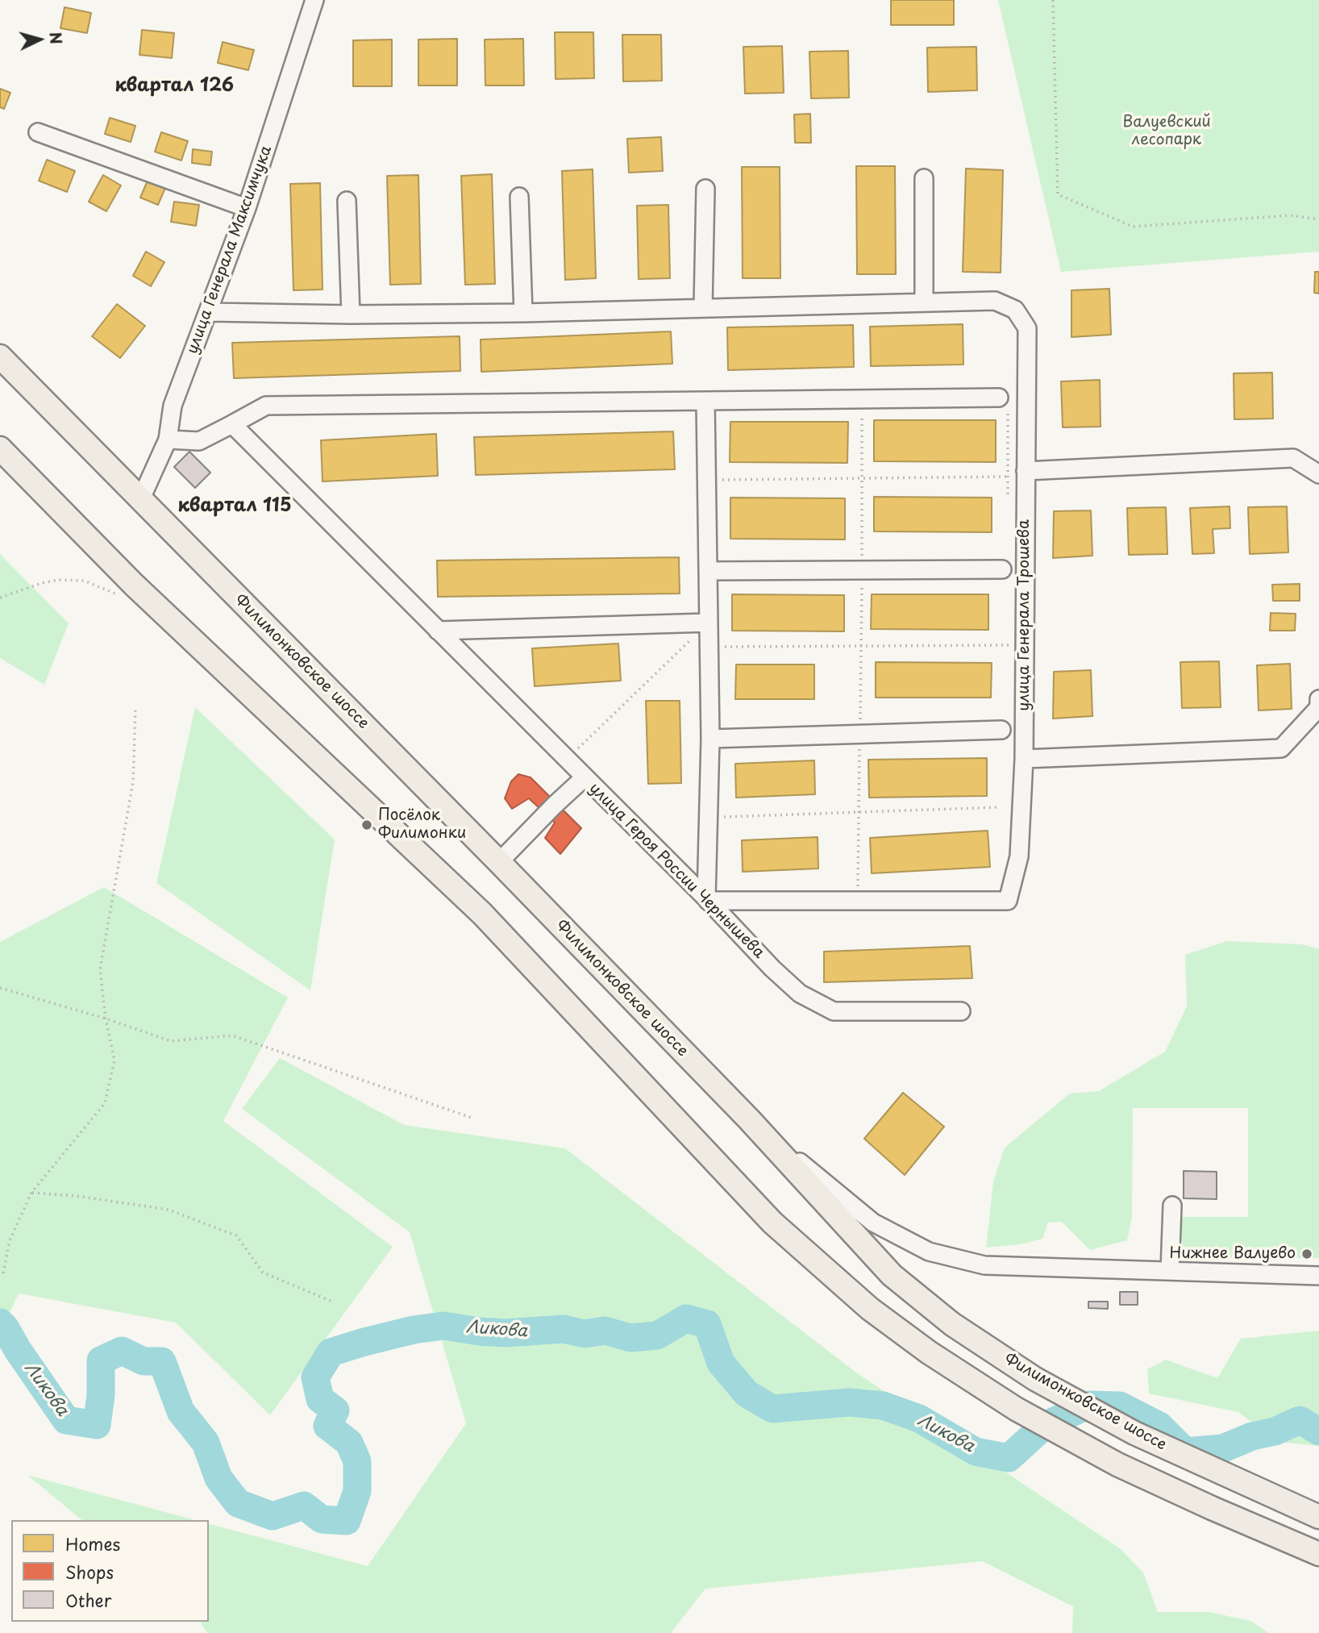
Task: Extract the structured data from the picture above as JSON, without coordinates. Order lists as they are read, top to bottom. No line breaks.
{"streets":{"main road":["Филимонковское шоссе"],"street":["улица Генерала Максимчука","улица Генерала Трошева","улица Героя России Чернышева"]},"crossings":[["улица Генерала Максимчука","Филимонковское шоссе"]],"districts":["квартал 126","квартал 115"],"water":["Ликова"],"parks":["Валуевский лесопарк"],"places":["Посёлок Филимонки","Нижнее Валуево"],"legend":["Homes","Shops","Other"],"north":"right"}
